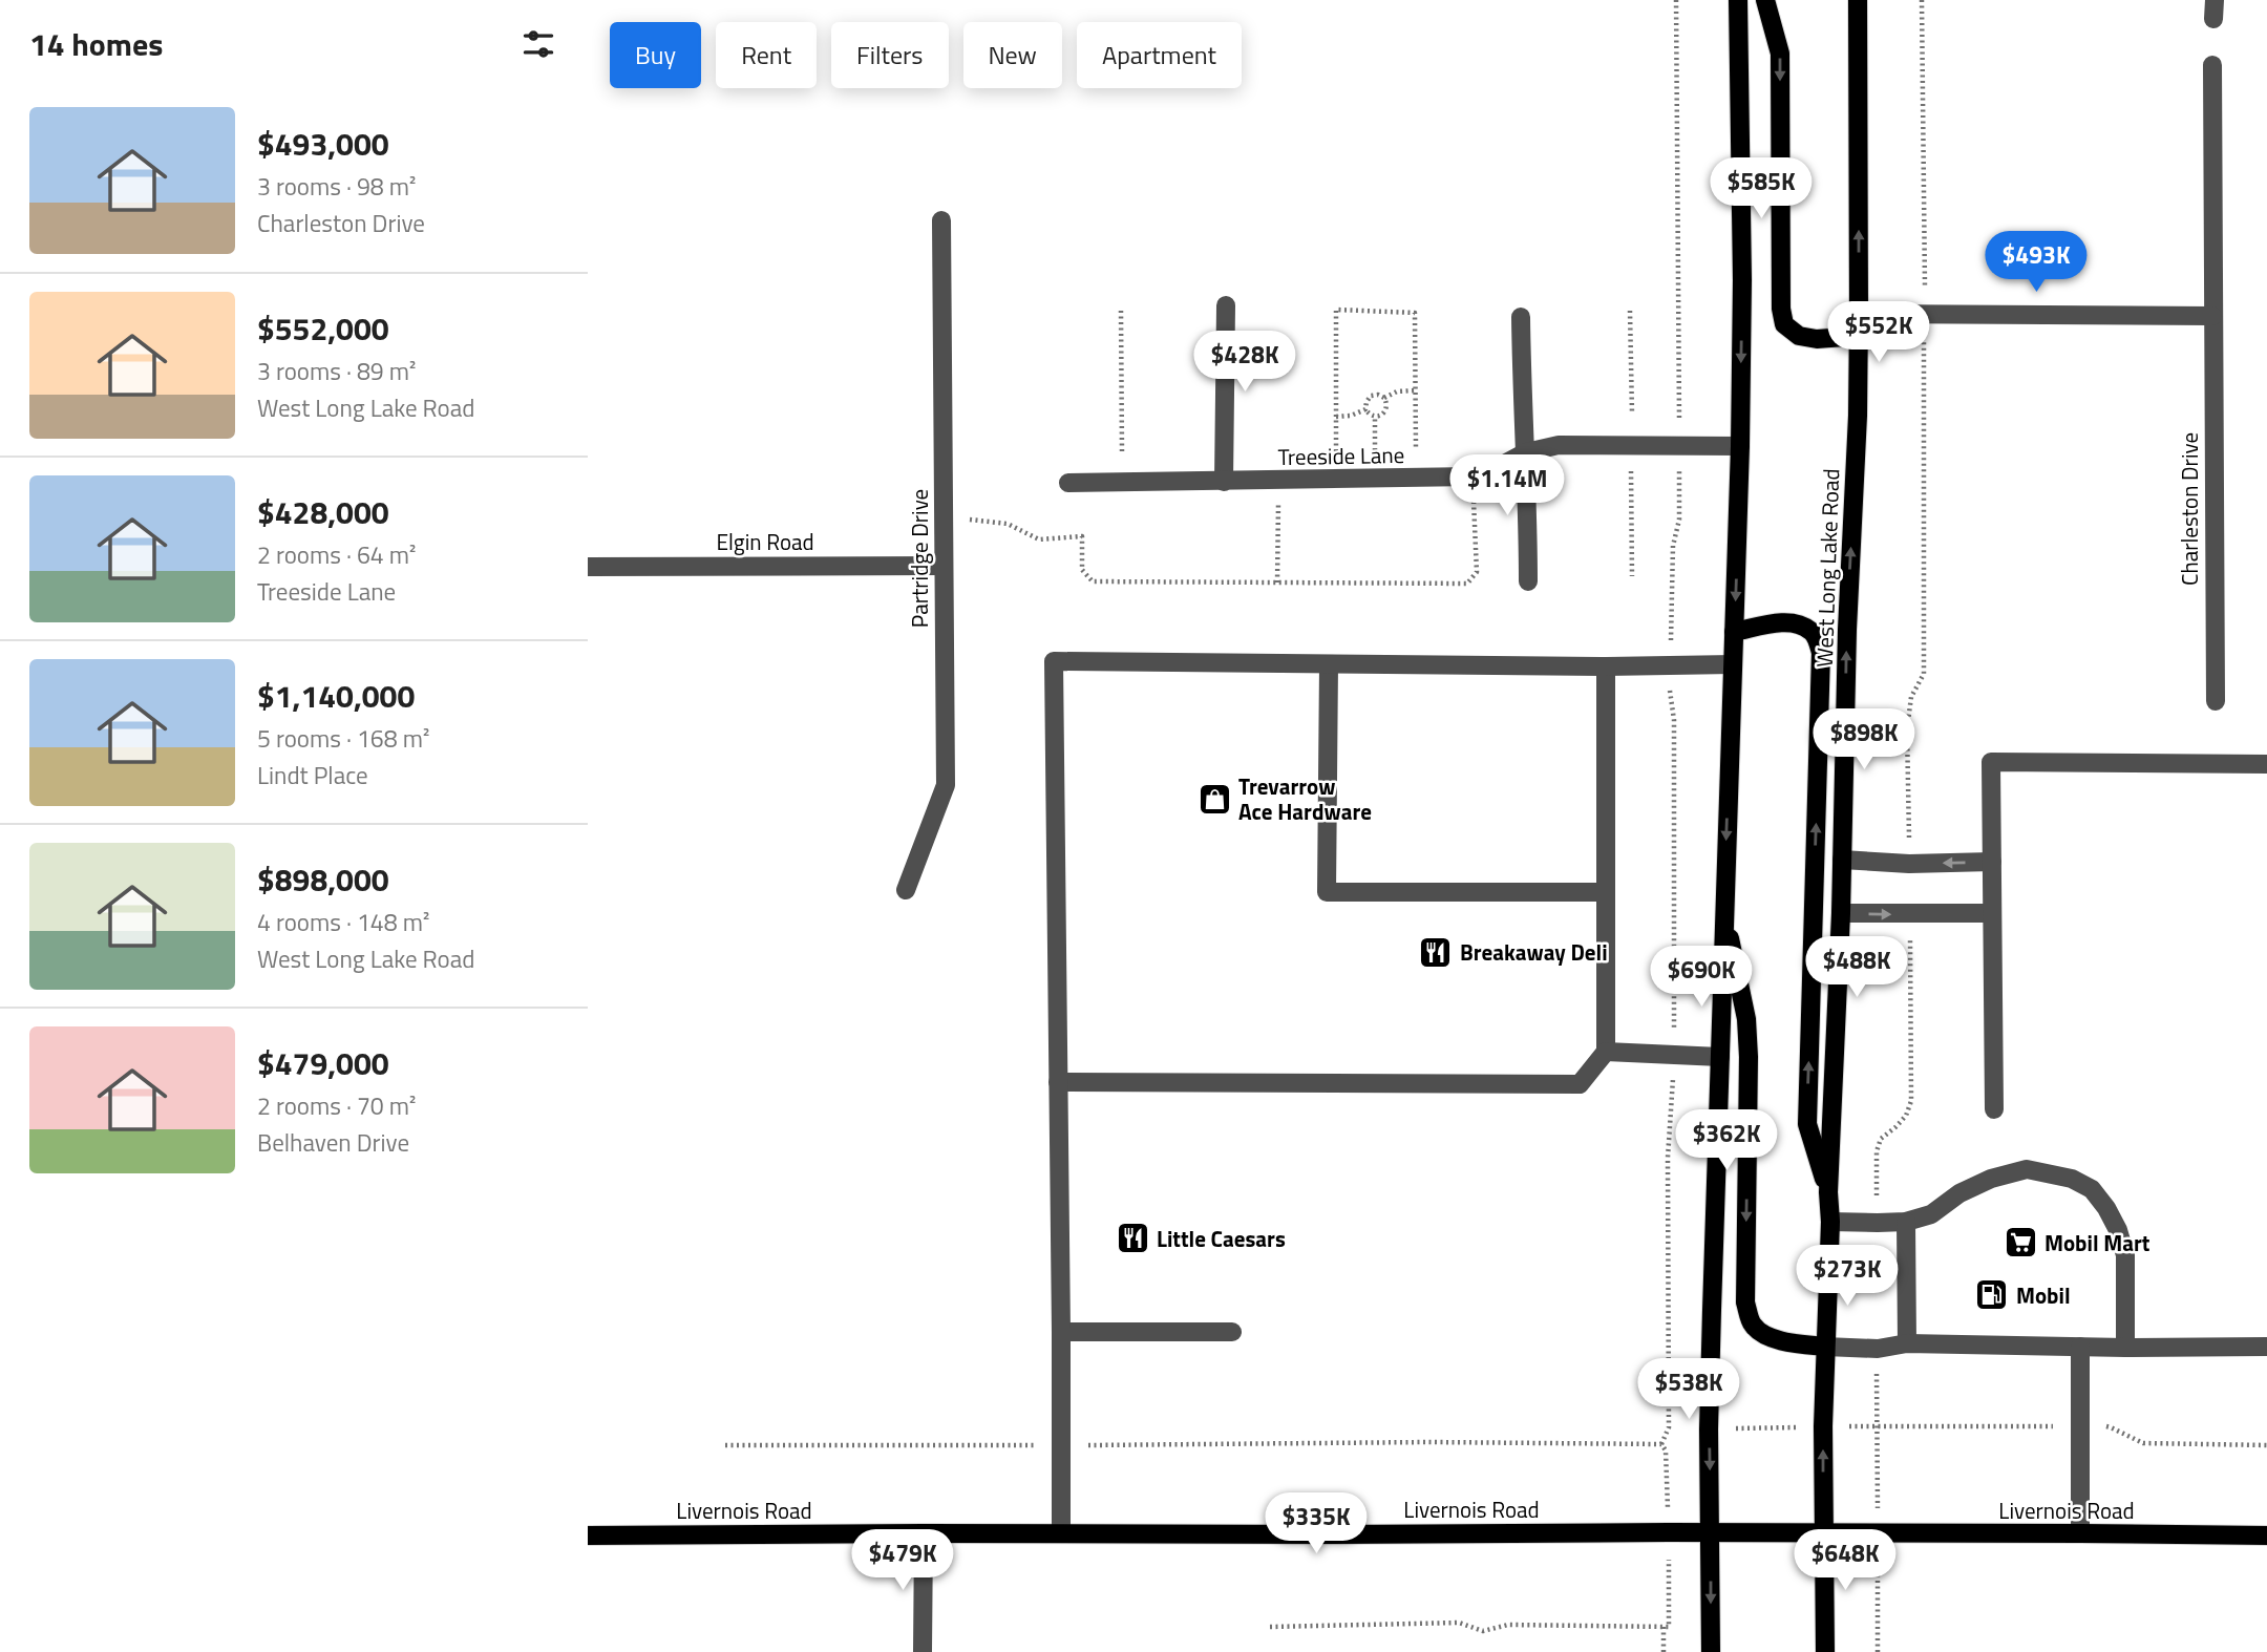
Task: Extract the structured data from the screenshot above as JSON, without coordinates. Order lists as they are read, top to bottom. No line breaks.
{"streets":{"main road":["West Long Lake Road","Livernois Road"],"street":["Treeside Lane","Charleston Drive","Elgin Road","Partridge Drive"]},"crossings":[["Elgin Road","Partridge Drive"],["West Long Lake Road","Livernois Road"]],"places":{"shop":["Trevarrow Ace Hardware"],"restaurant":["Breakaway Deli","Little Caesars"],"supermarket":["Mobil Mart"],"fuel station":["Mobil"]},"page":{"heading":"14 homes","chip":["Buy","Rent","Filters","New","Apartment"],"list":[{"name":"$493,000","note":"3 rooms · 98 m² · Charleston Drive"},{"name":"$552,000","note":"3 rooms · 89 m² · West Long Lake Road"},{"name":"$428,000","note":"2 rooms · 64 m² · Treeside Lane"},{"name":"$1,140,000","note":"5 rooms · 168 m² · Lindt Place"},{"name":"$898,000","note":"4 rooms · 148 m² · West Long Lake Road"},{"name":"$479,000","note":"2 rooms · 70 m² · Belhaven Drive"}],"price":["$585K","$493K","$552K","$428K","$1.14M","$898K","$488K","$690K","$362K","$273K","$538K","$335K","$479K","$648K"]}}
